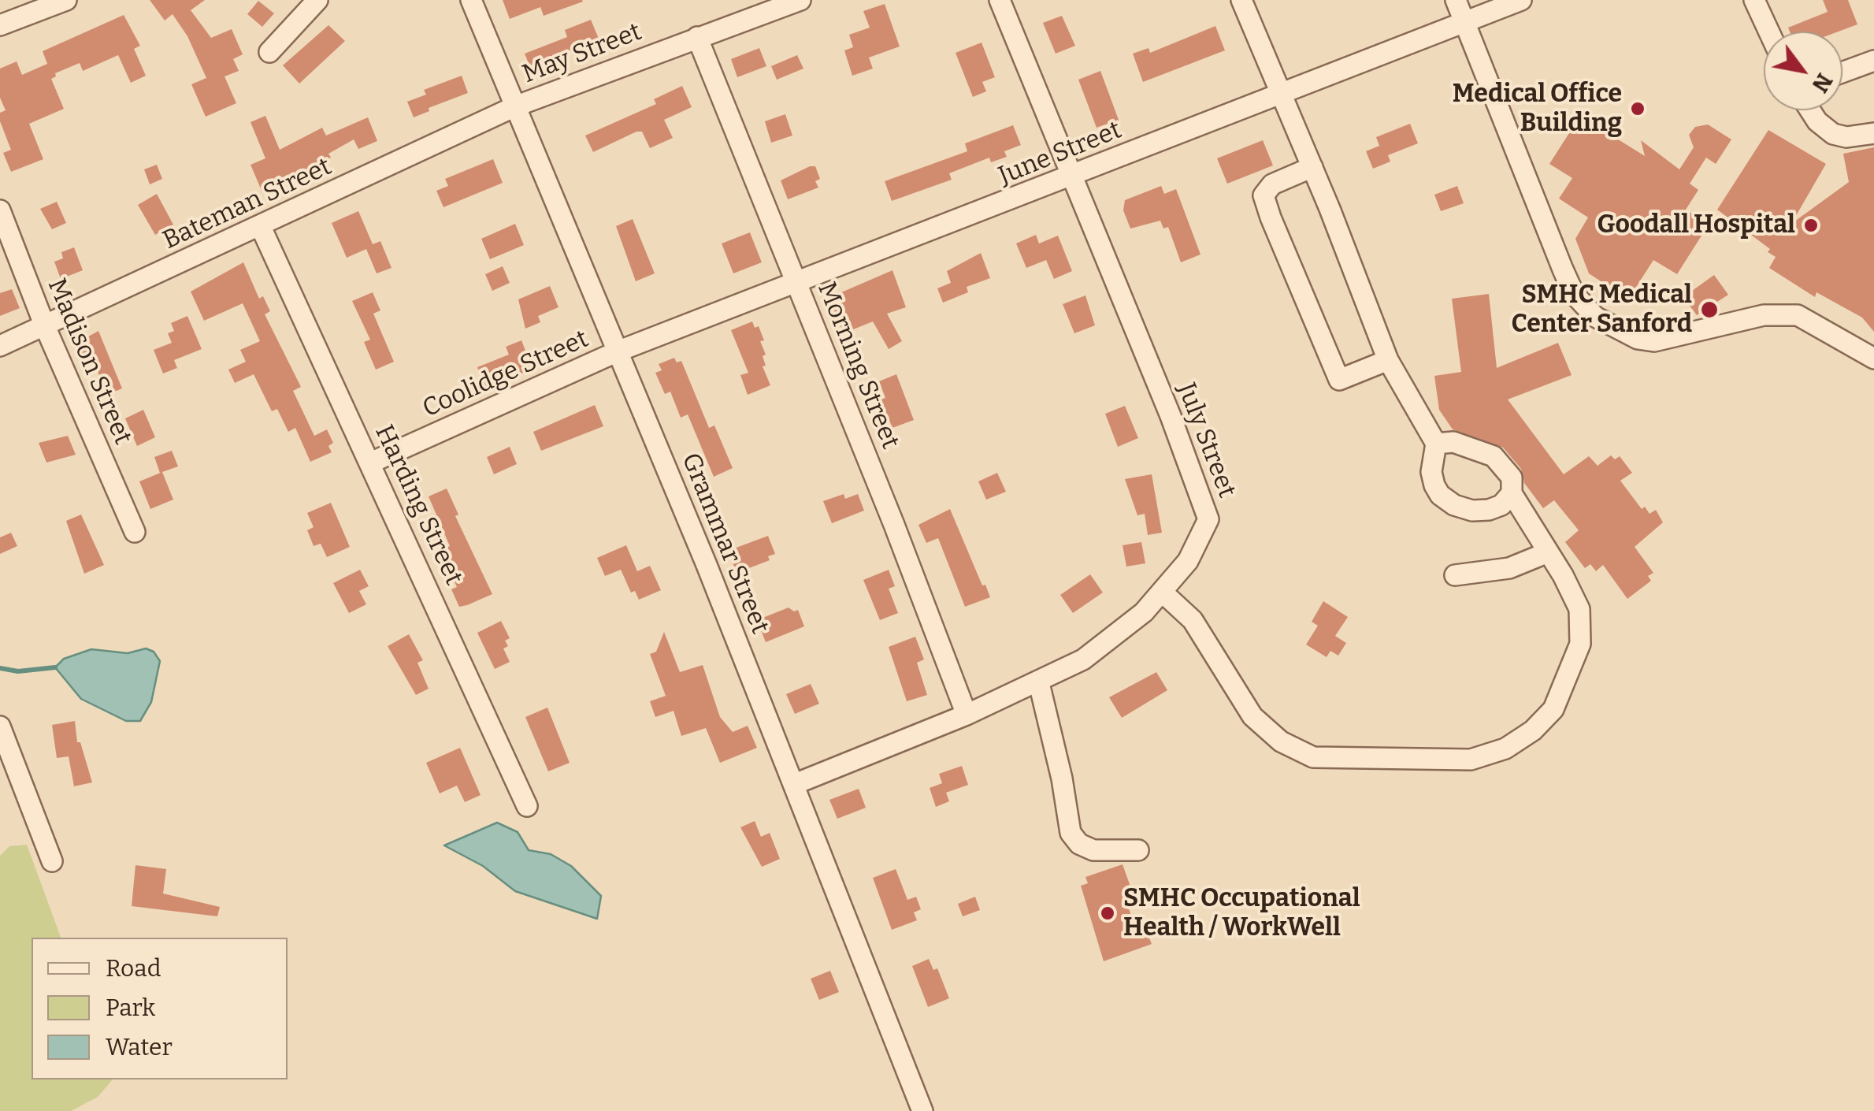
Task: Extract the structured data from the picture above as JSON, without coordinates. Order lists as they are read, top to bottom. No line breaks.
{"streets":{"street":["May Street","June Street","Bateman Street","Madison Street","Morning Street","Coolidge Street","July Street","Harding Street","Grammar Street"]},"crossings":[["May Street","Bateman Street"],["May Street","Morning Street"],["May Street","Grammar Street"],["June Street","Morning Street"],["June Street","Coolidge Street"],["June Street","July Street"],["June Street","Grammar Street"],["Bateman Street","Madison Street"],["Bateman Street","Harding Street"],["Bateman Street","Grammar Street"],["Morning Street","July Street"],["Coolidge Street","Harding Street"],["Coolidge Street","Grammar Street"],["July Street","Grammar Street"]],"places":["Medical Office Building","Goodall Hospital","SMHC Medical Center Sanford","SMHC Occupational Health / WorkWell"],"legend":["Road","Park","Water"],"north":"bottom right"}
